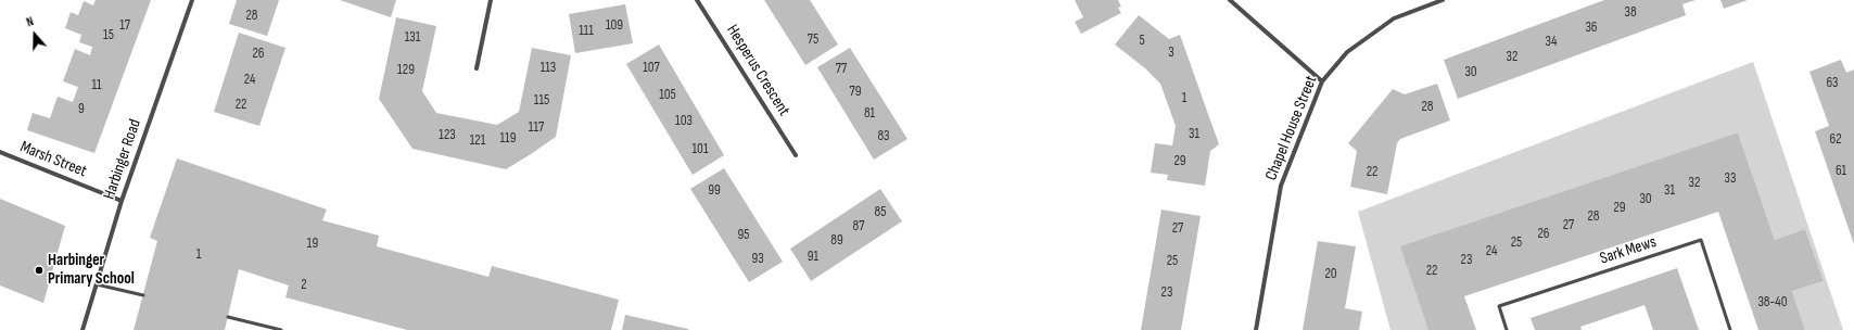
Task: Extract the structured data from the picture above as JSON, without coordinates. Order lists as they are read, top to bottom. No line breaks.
{"streets":{"street":["Hesperus Crescent","Chapel House Street","Marsh Street","Harbinger Road"],"lane":["Sark Mews"]},"crossings":[["Marsh Street","Harbinger Road"]],"places":["Harbinger Primary School"],"house_numbers":["38","28","17","109","36","111","15","131","75","5","34","3","26","32","113","107","77","129","30","24","63","11","79","105","1","115","22","28","9","81","103","117","31","123","83","119","62","121","101","29","61","22","33","32","99","31","30","29","85","28","27","87","27","26","95","89","25","19","24","1","91","93","23","25","22","20","2","23","38-40"],"north":"top"}
